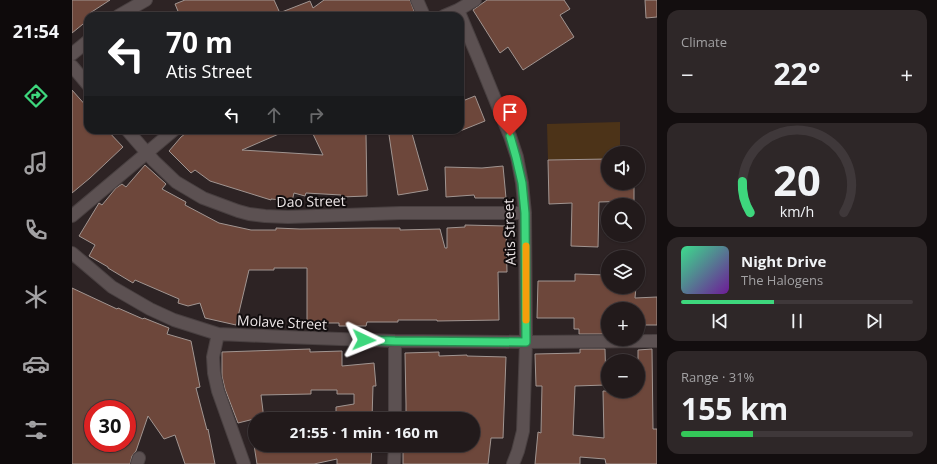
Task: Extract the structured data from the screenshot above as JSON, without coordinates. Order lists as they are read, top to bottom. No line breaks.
{"streets":{"street":["Dao Street","Atis Street","Molave Street"]},"crossings":[["Dao Street","Atis Street"],["Atis Street","Molave Street"]],"page":{"tabs":"21:54","tile":["Climate",["Range · 31%","155 km"]],"turn":["70 m","Atis Street"],"heat":["−","22°","+"],"map_buttons":["+","−"],"song":["Night Drive","The Halogens"],"limit":"30","trip":"21:55 · 1 min · 160 m","gauge":["20","km/h"]}}
